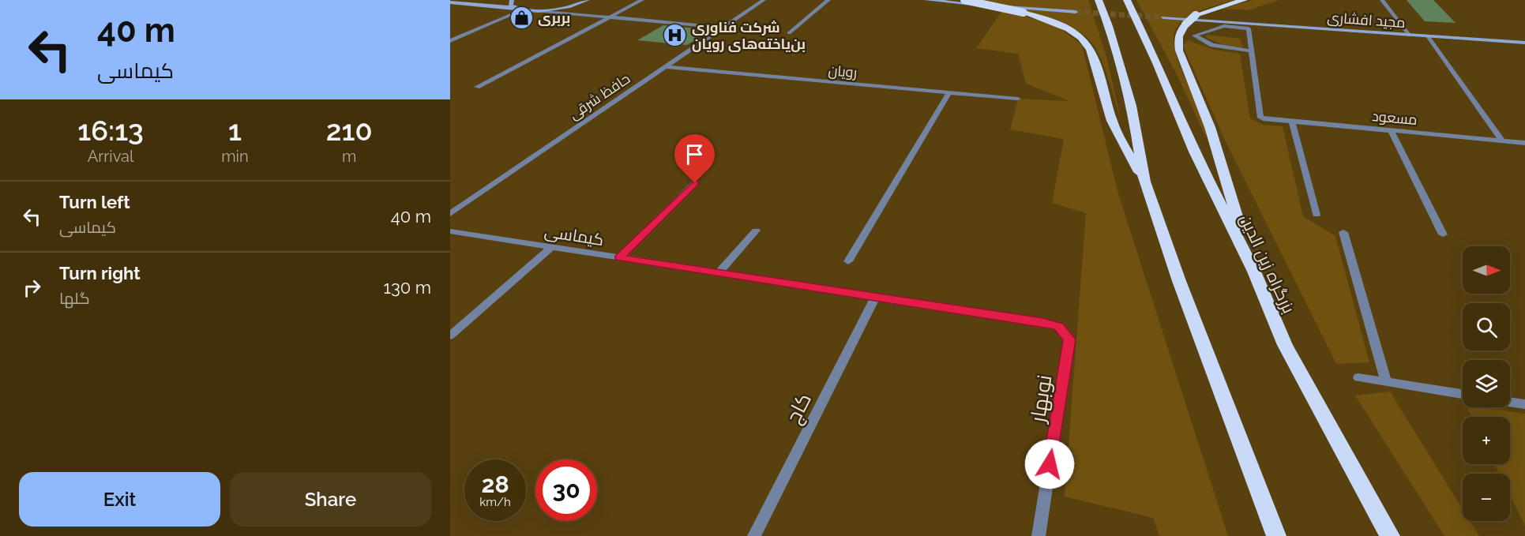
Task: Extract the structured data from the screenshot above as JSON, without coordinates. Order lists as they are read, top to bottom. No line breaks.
{"streets":{"highway":["بزرگراه زین الدین"],"main road":["مجید افشاری"],"street":["رویان","حافظ شرقی","مسعود","کیماسی","نوبهار","کاج"]},"crossings":[["رویان","حافظ شرقی"],["کیماسی","نوبهار"],["کیماسی","کاج"]],"places":{"shop":["بربری"],"hospital":["شرکت فناوری بن‌یاخته‌های رویان"]},"north":"right","page":{"turn":["40 m","کیماسی"],"eta":["16:13","Arrival","1","min","210","m"],"list":[{"name":"Turn left","note":"کیماسی","value":"40 m"},{"name":"Turn right","note":"گلها","value":"130 m"}],"map_buttons":["+","−"],"speed":"28 km/h","limit":"30","buttons":["Exit","Share"]}}
